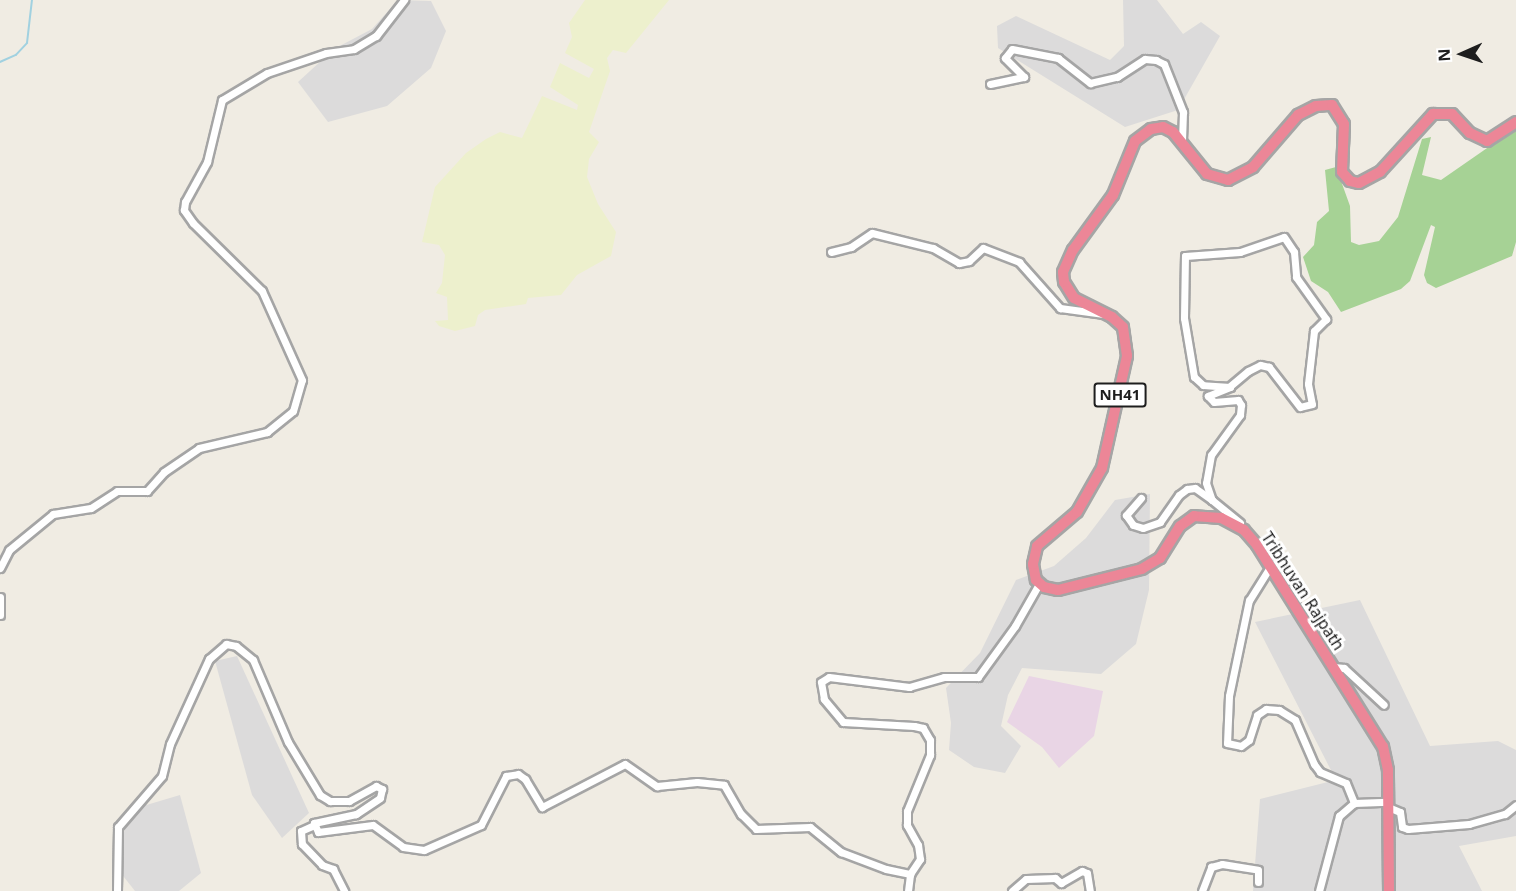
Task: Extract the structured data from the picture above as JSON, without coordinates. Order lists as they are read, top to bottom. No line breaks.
{"streets":{"highway":["NH41","Tribhuvan Rajpath"]},"crossings":[["NH41","Tribhuvan Rajpath"]],"north":"left"}
